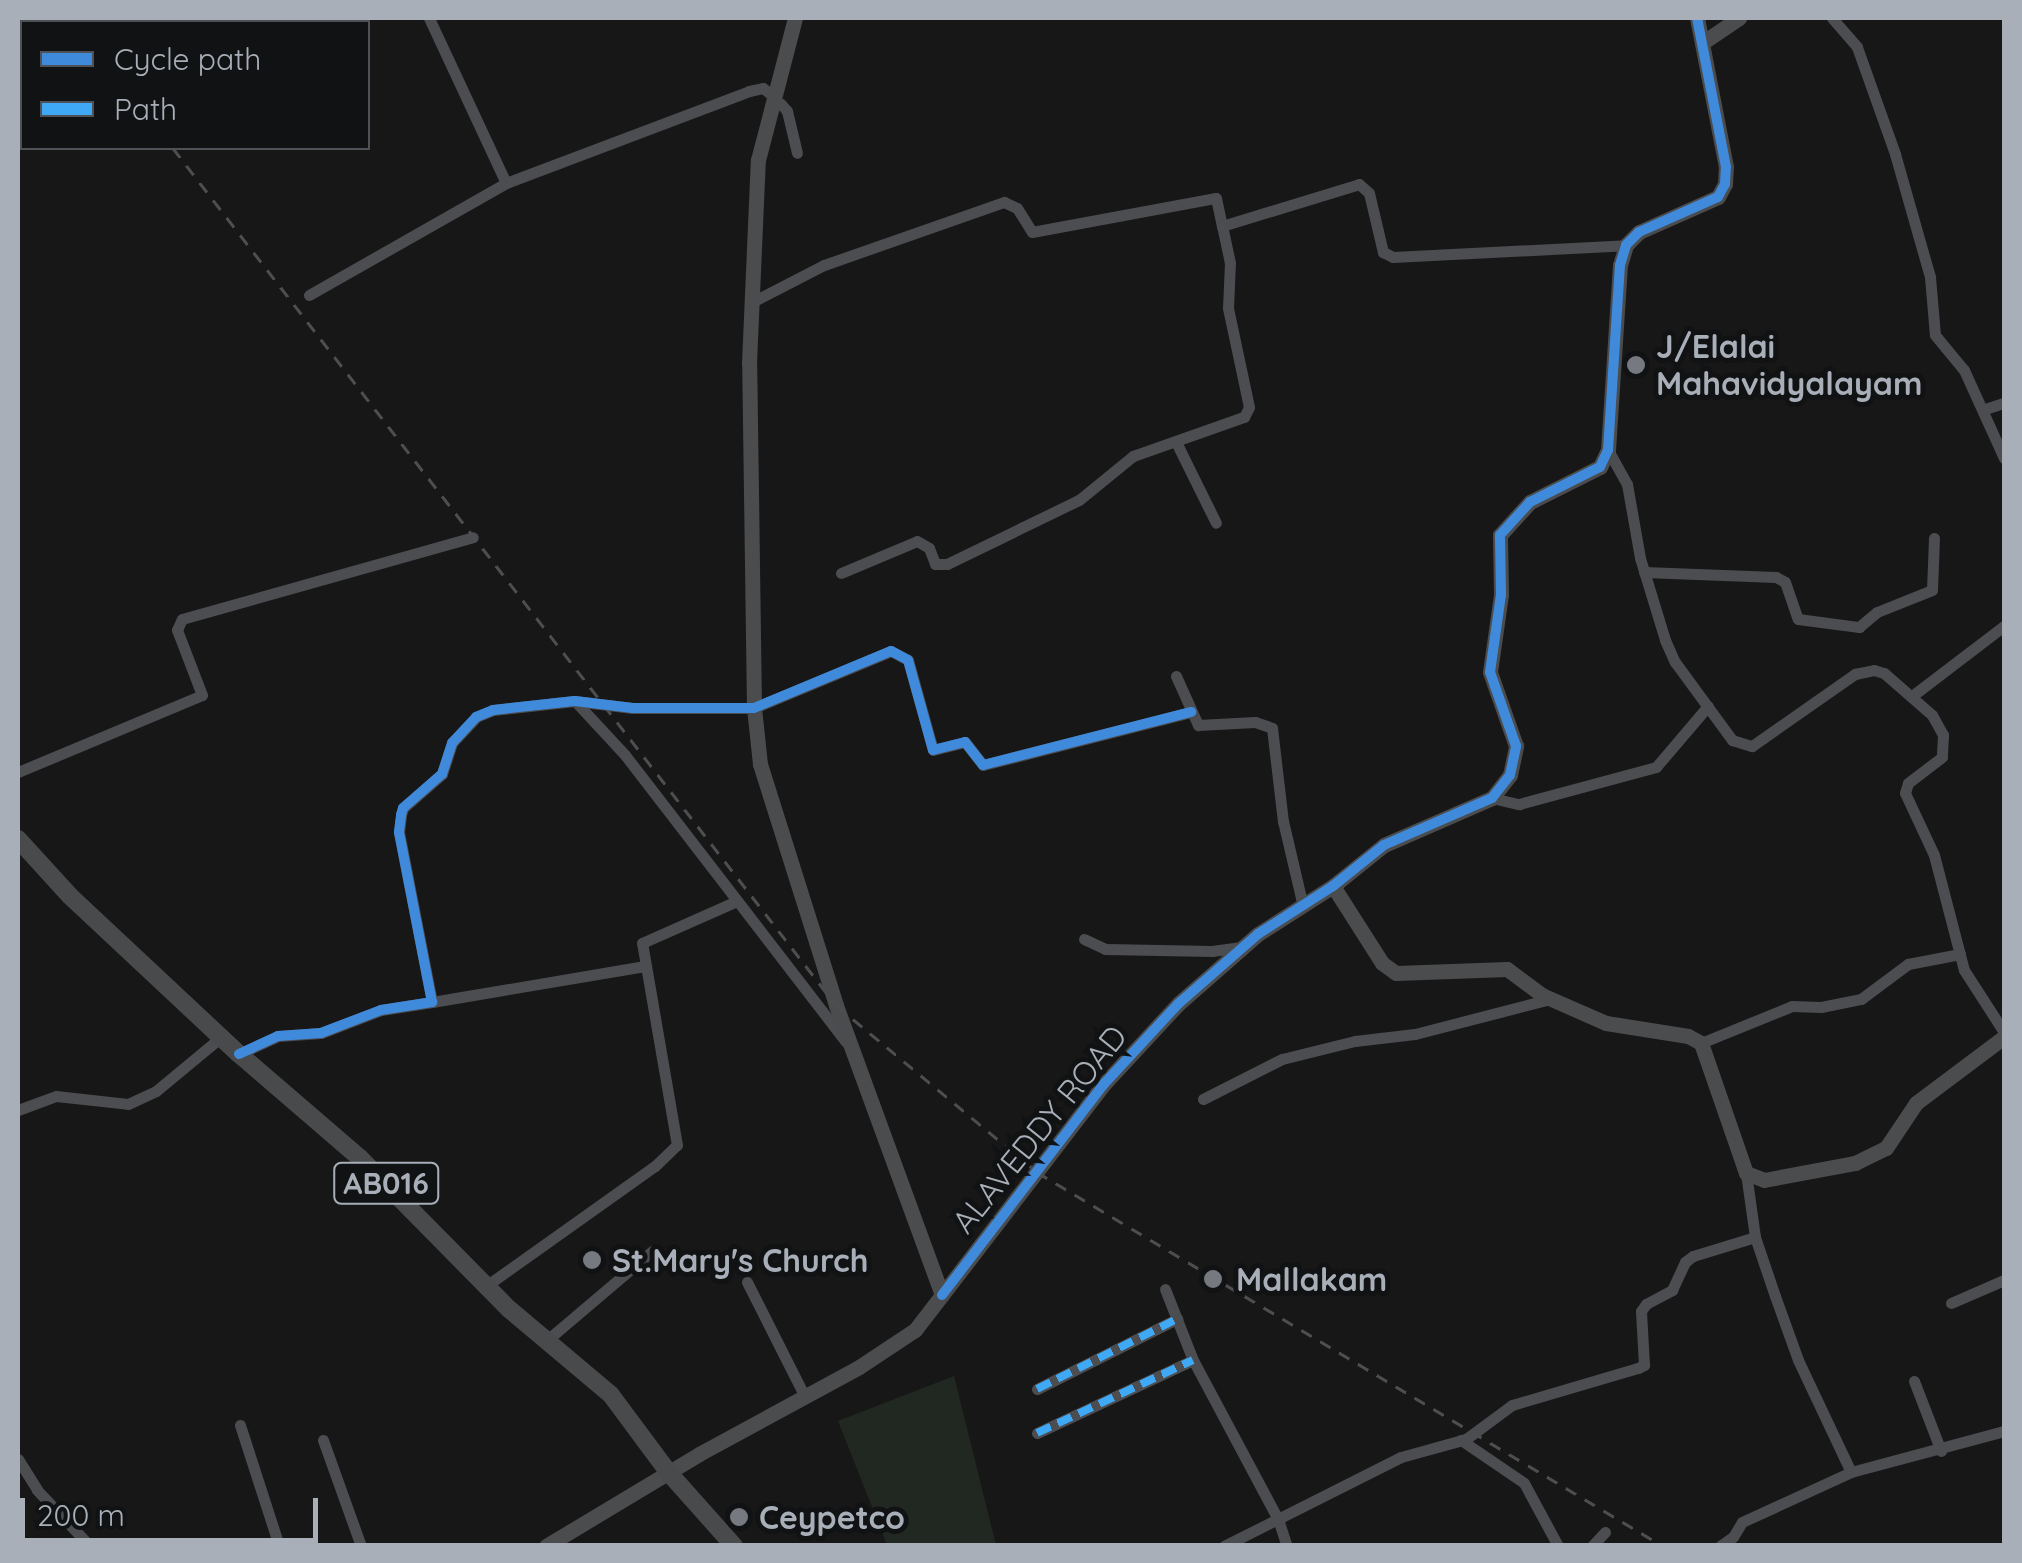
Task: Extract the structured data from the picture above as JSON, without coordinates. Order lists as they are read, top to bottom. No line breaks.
{"streets":{"main road":["AB016"],"street":["ALAVEDDY ROAD"]},"crossings":[["ALAVEDDY ROAD","AB016"]],"places":["J/Elalai Mahavidyalayam","St.Mary's Church","Mallakam","Ceypetco"],"legend":["Cycle path","Path"],"scale_bar":"200 m"}
